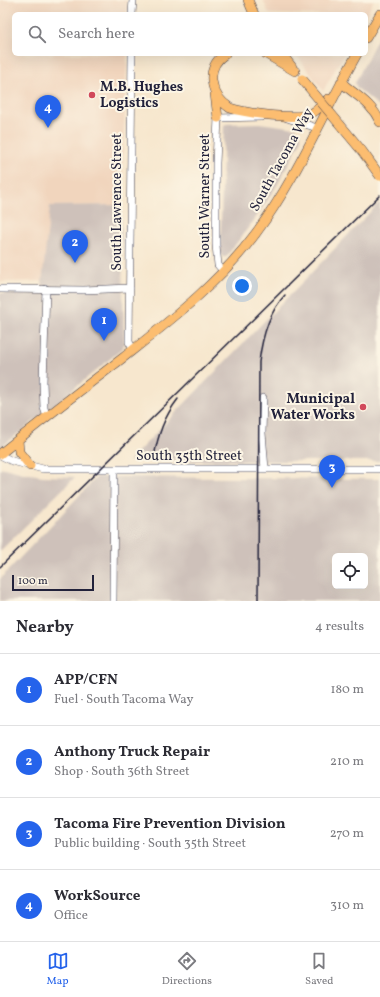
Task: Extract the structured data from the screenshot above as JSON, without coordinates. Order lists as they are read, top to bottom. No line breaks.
{"streets":{"main road":["South Tacoma Way"],"street":["South Warner Street","South Lawrence Street","South 35th Street"]},"crossings":[["South Tacoma Way","South Warner Street"],["South Tacoma Way","South Lawrence Street"],["South Tacoma Way","South 35th Street"]],"places":["M.B. Hughes Logistics","Municipal Water Works"],"scale_bar":"100 m","page":{"search":"Search here","pins":["4","2","1","3"],"scale":"100 m","heading":["Nearby","4 results"],"list":[{"mark":"1","name":"APP/CFN","note":"Fuel · South Tacoma Way","value":"180 m"},{"mark":"2","name":"Anthony Truck Repair","note":"Shop · South 36th Street","value":"210 m"},{"mark":"3","name":"Tacoma Fire Prevention Division","note":"Public building · South 35th Street","value":"270 m"},{"mark":"4","name":"WorkSource","note":"Office","value":"310 m"}],"nav":["Map","Directions","Saved"]}}
